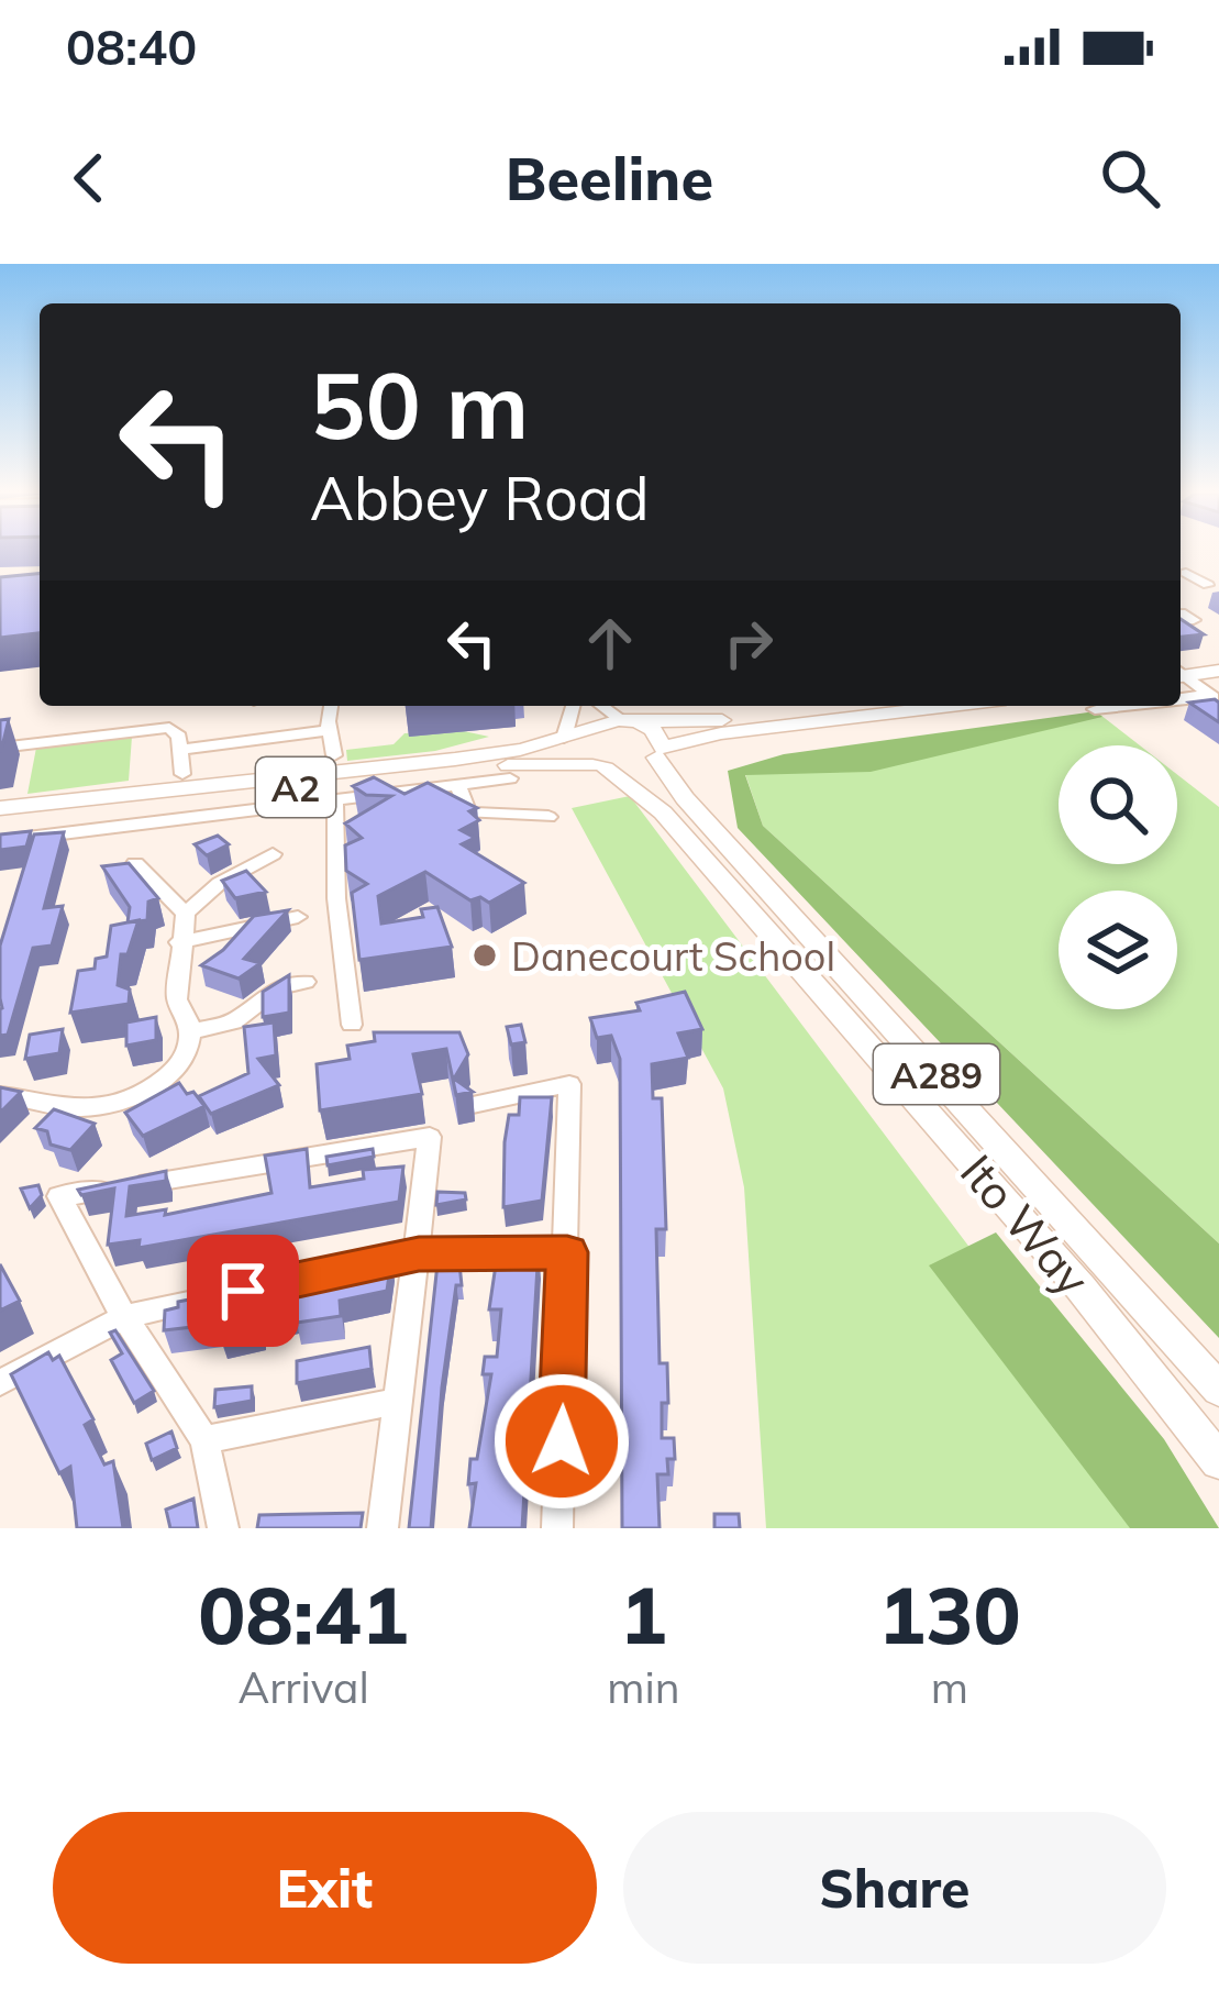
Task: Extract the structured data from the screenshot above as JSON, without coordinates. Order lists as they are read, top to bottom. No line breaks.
{"streets":{"main road":["A2","A289","Ito Way"]},"crossings":[["A2","Ito Way"]],"places":["Danecourt School"],"page":{"status":"08:40","header":"Beeline","turn":["50 m","Abbey Road"],"eta":["08:41","Arrival","1","min","130","m"],"buttons":["Exit","Share"]}}
